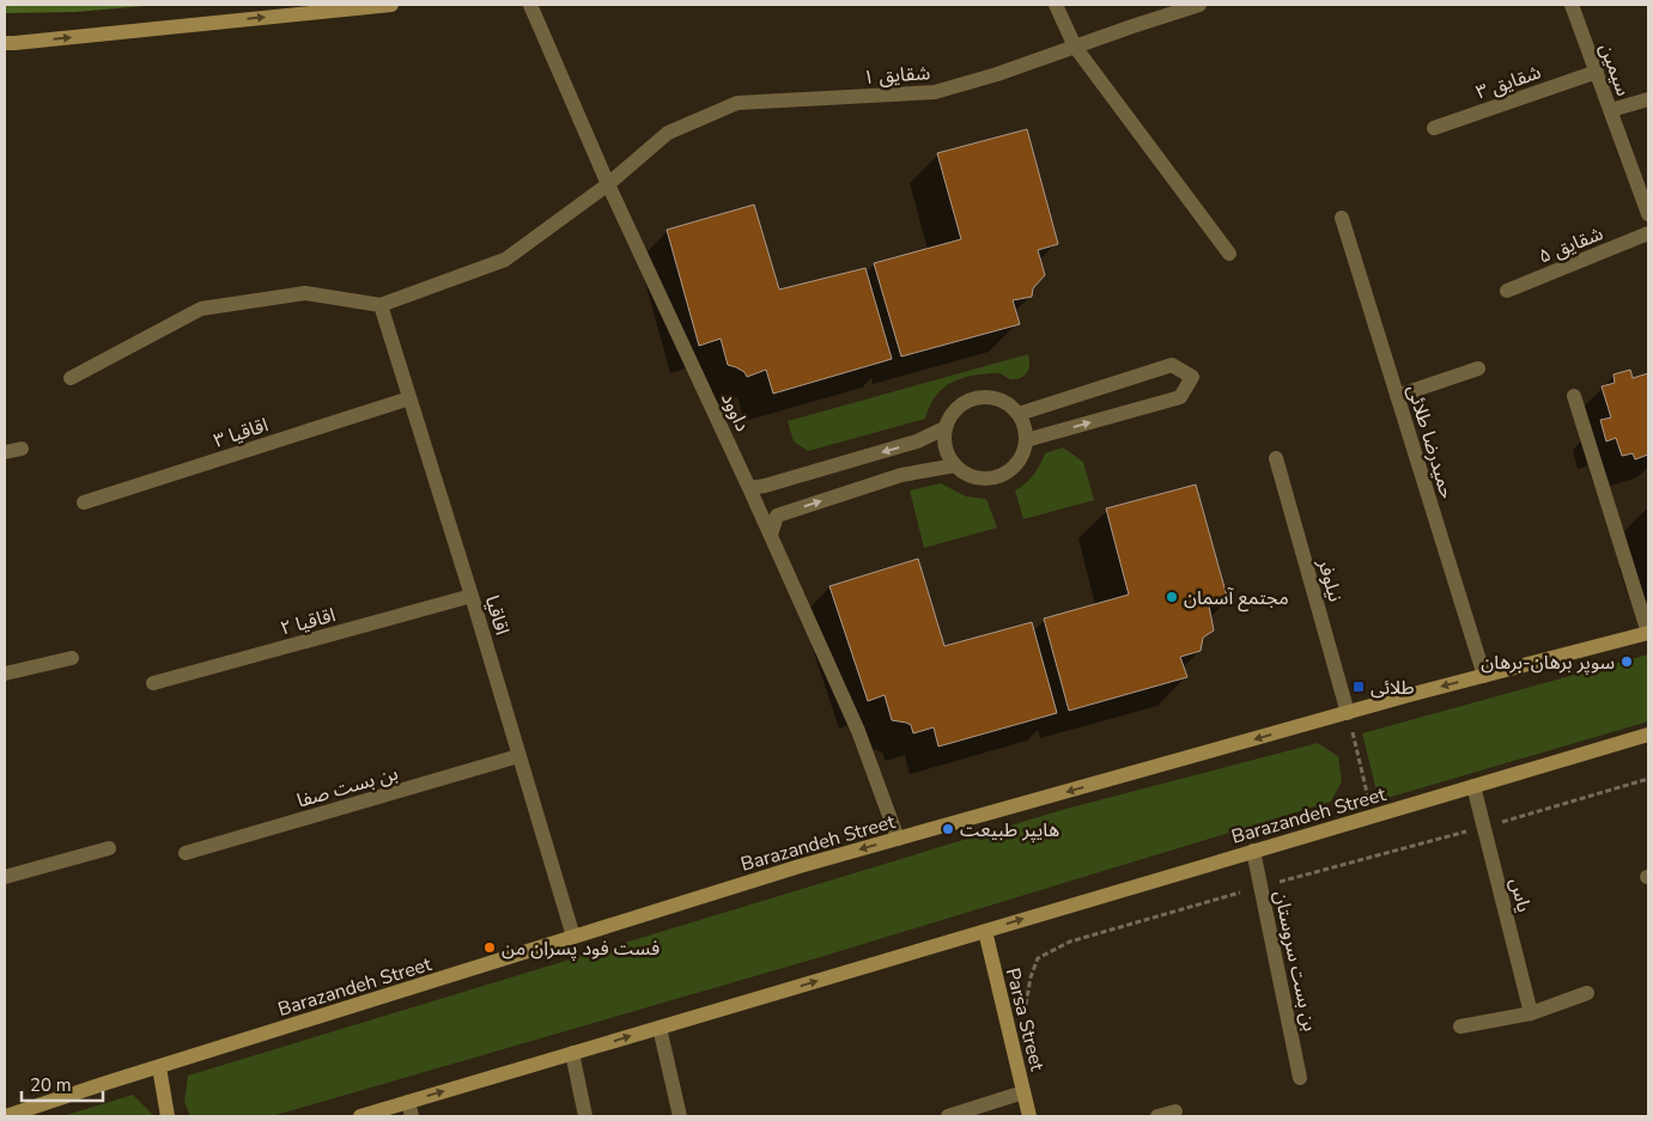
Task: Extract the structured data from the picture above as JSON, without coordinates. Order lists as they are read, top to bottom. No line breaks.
{"streets":{"main road":["Barazandeh Street","Parsa Street"],"street":["سیمین","شقایق ۱","شقایق ۳","شقایق ۵","داوود","اقاقیا ۳","حمیدرضا طلائی","نیلوفر","اقاقیا","اقاقیا ۲","بن بست صفا","یاس","بن بست سروستان"]},"crossings":[["سیمین","شقایق ۳"],["شقایق ۱","داوود"],["شقایق ۱","اقاقیا"],["داوود","Barazandeh Street"],["اقاقیا ۳","اقاقیا"],["حمیدرضا طلائی","Barazandeh Street"],["نیلوفر","Barazandeh Street"],["اقاقیا","اقاقیا ۲"],["اقاقیا","بن بست صفا"],["اقاقیا","Barazandeh Street"],["Barazandeh Street","یاس"],["Barazandeh Street","بن بست سروستان"],["Barazandeh Street","Parsa Street"]],"places":{"other":["مجتمع آسمان","سوپر برهان-برهان","هایپر طبیعت","فست فود پسران من"],"transit":["طلائی"]},"scale_bar":"20 m"}
